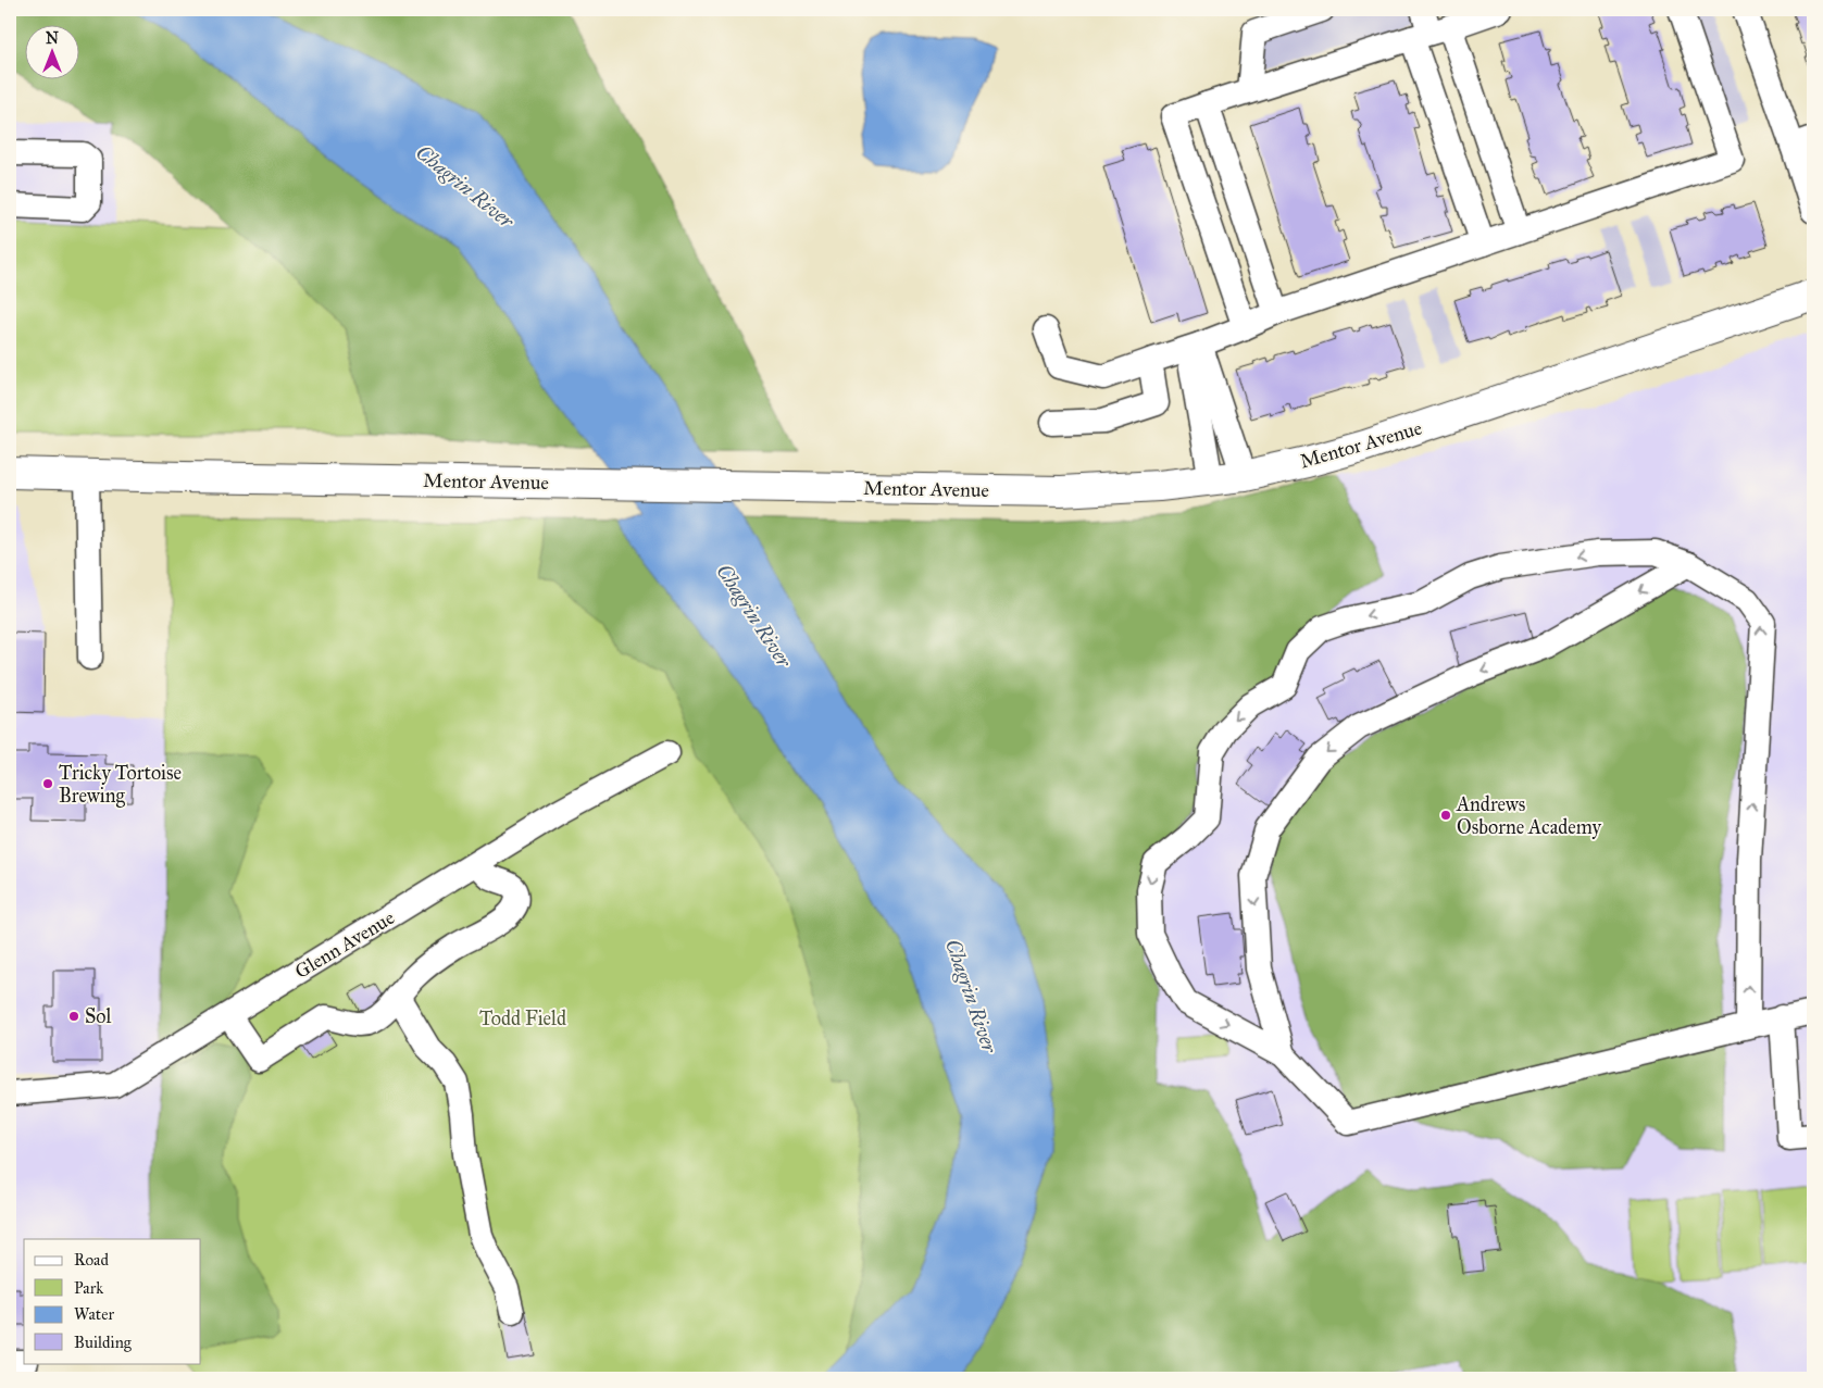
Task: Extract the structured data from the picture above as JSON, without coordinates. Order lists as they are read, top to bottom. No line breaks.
{"streets":{"main road":["Mentor Avenue"],"street":["Glenn Avenue"]},"water":["Chagrin River"],"parks":["Todd Field"],"places":["Tricky Tortoise Brewing","Andrews Osborne Academy","Sol"],"legend":["Road","Park","Water","Building"],"north":"top"}
